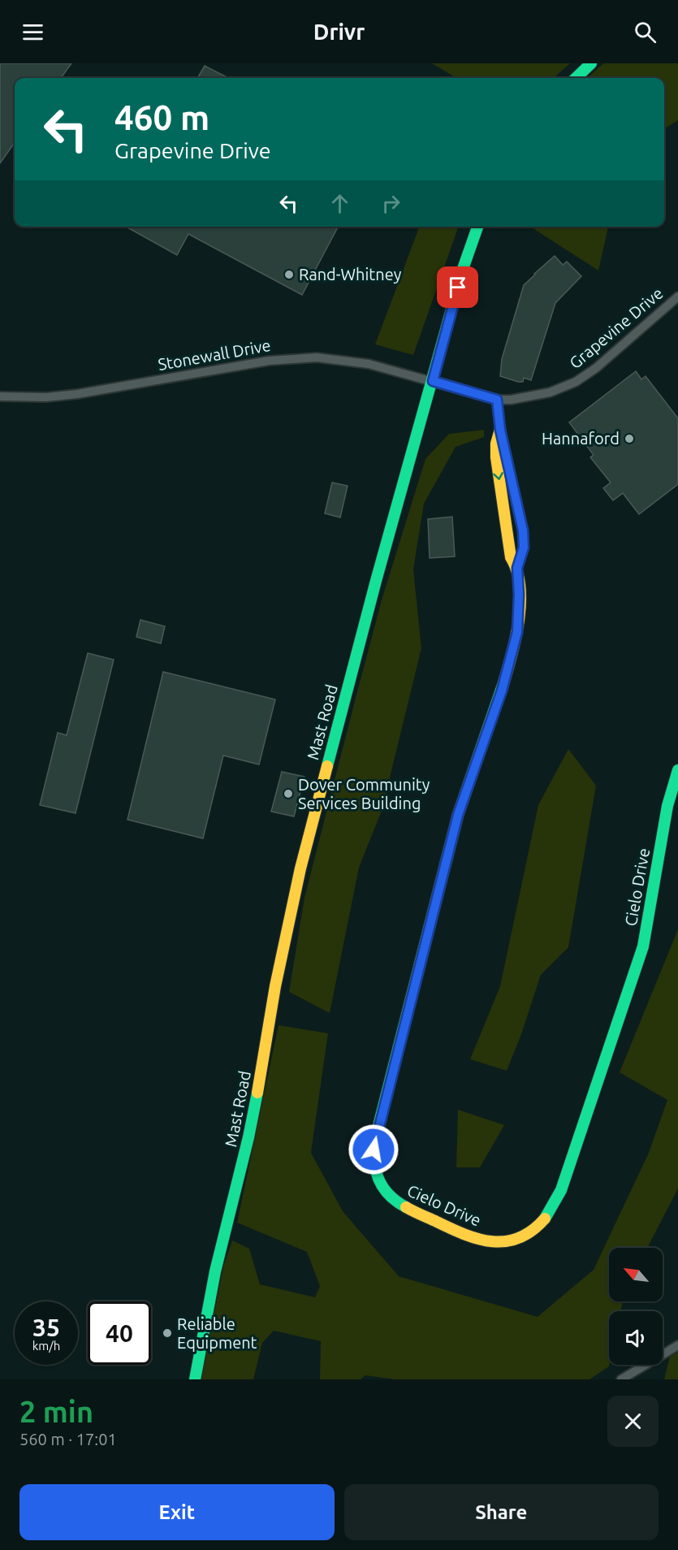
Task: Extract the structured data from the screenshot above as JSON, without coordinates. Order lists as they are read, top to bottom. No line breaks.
{"streets":{"street":["Grapevine Drive","Stonewall Drive","Mast Road","Cielo Drive"]},"crossings":[["Grapevine Drive","Stonewall Drive"],["Grapevine Drive","Mast Road"],["Grapevine Drive","Cielo Drive"],["Stonewall Drive","Mast Road"]],"places":["Rand-Whitney","Hannaford","Dover Community Services Building","Reliable Equipment"],"north":"top left","page":{"header":"Drivr","turn":["460 m","Grapevine Drive"],"speed":"35 km/h","limit":"40","heading":["2 min","560 m · 17:01"],"buttons":["Exit","Share"]}}
